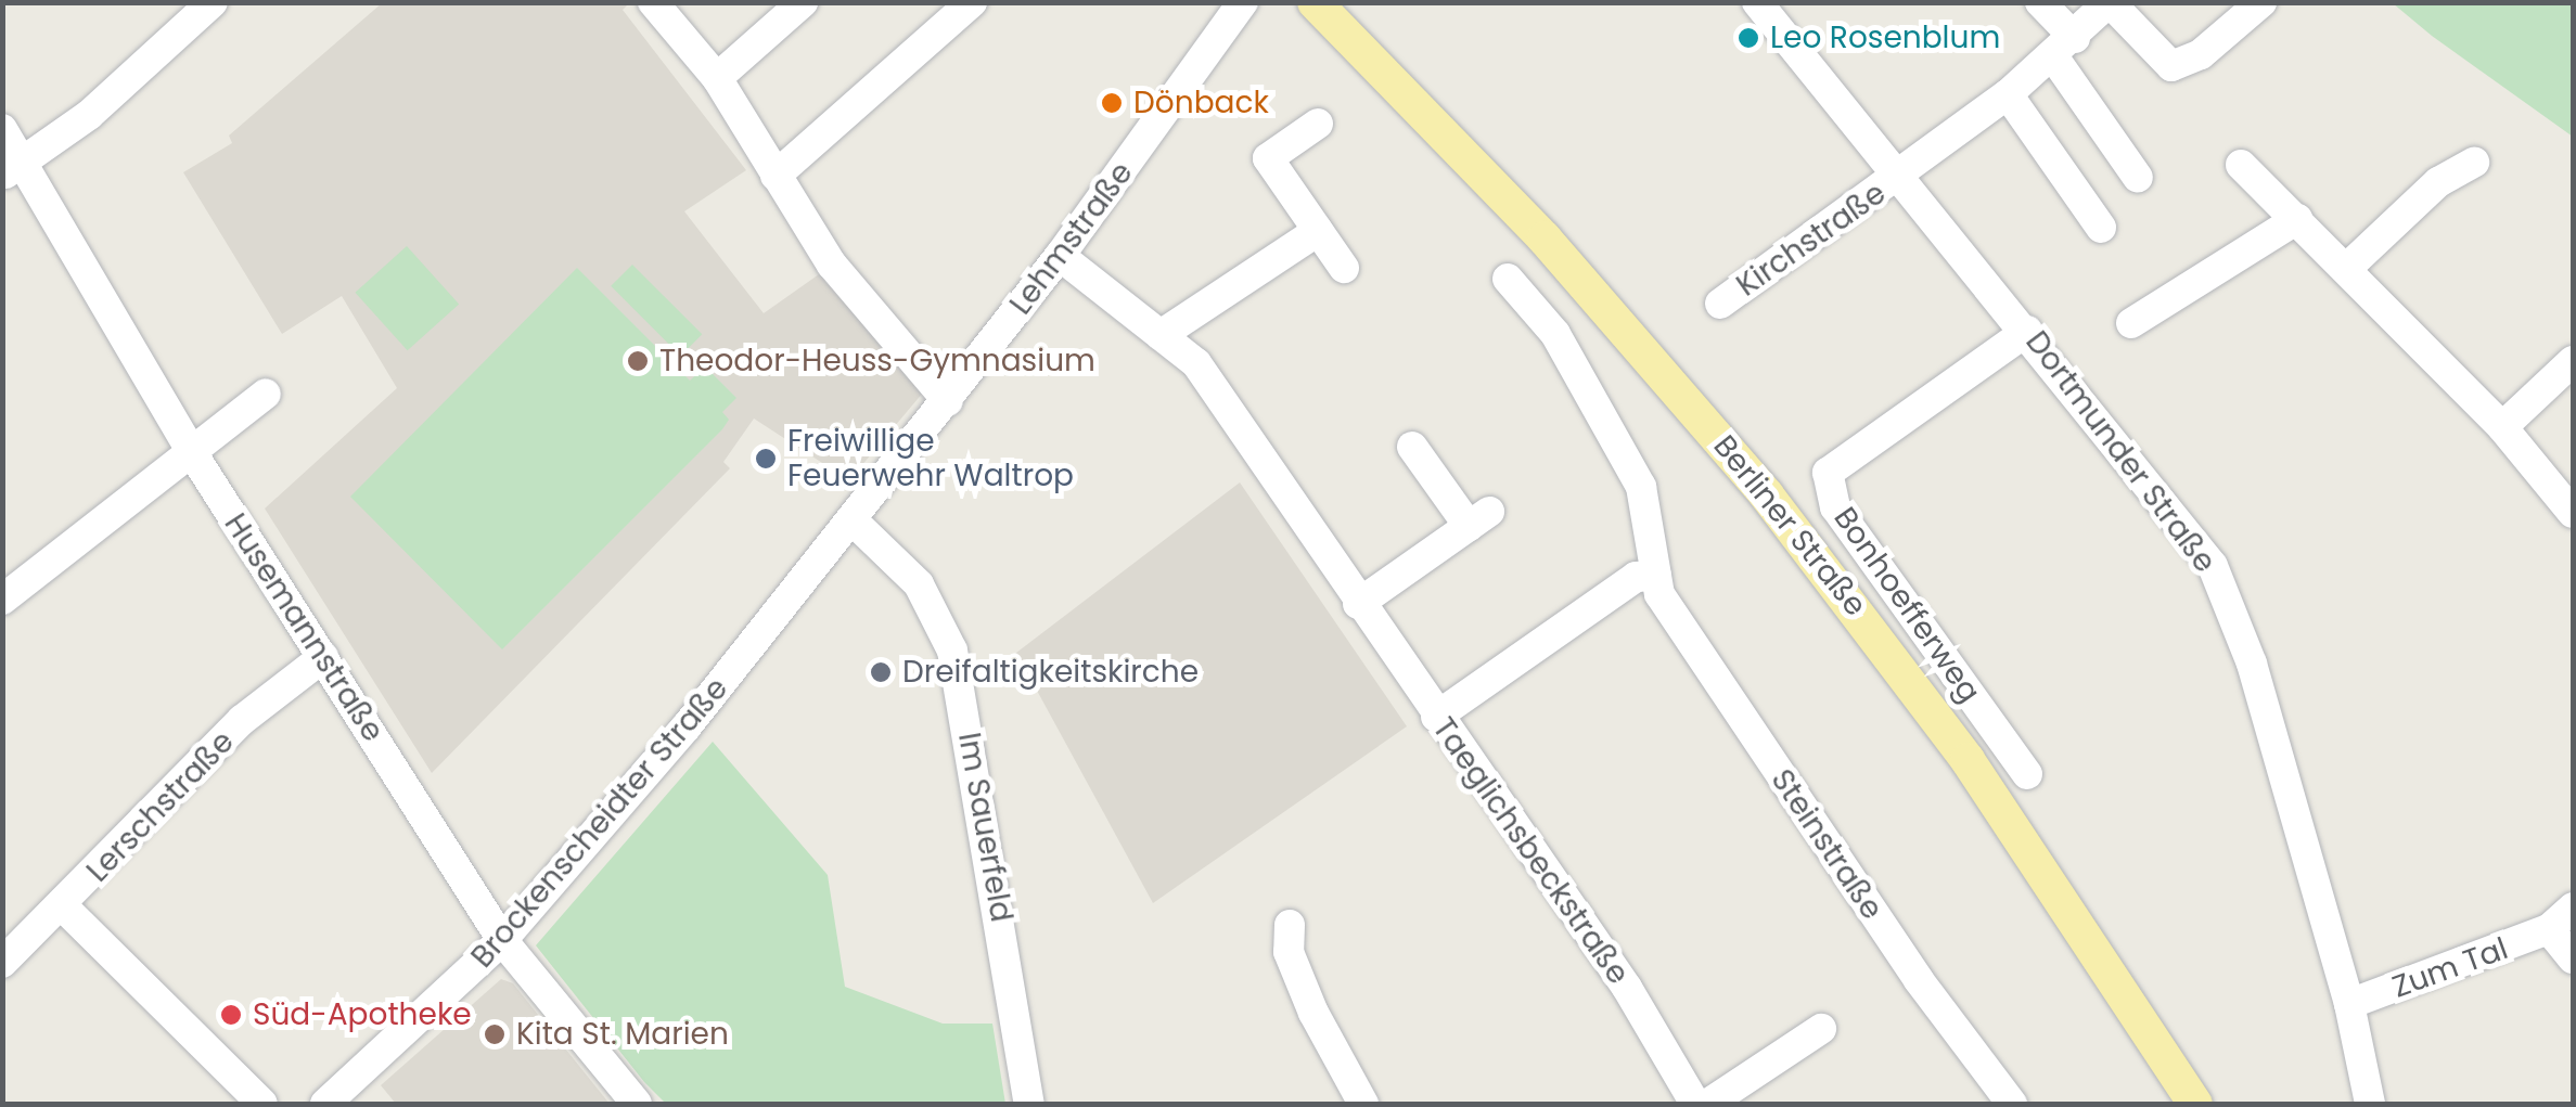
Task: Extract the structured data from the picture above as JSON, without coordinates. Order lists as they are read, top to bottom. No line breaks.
{"streets":{"main road":["Berliner Straße"],"street":["Lehmstraße","Kirchstraße","Dortmunder Straße","Bonhoefferweg","Husemannstraße","Lerschstraße","Brockenscheidter Straße","Im Sauerfeld","Steinstraße","Taeglichsbeckstraße","Zum Tal"]},"crossings":[["Lehmstraße","Brockenscheidter Straße"],["Lehmstraße","Im Sauerfeld"],["Lehmstraße","Taeglichsbeckstraße"],["Kirchstraße","Dortmunder Straße"],["Dortmunder Straße","Bonhoefferweg"],["Dortmunder Straße","Zum Tal"],["Husemannstraße","Lerschstraße"],["Husemannstraße","Brockenscheidter Straße"],["Brockenscheidter Straße","Im Sauerfeld"]],"places":["Leo Rosenblum","Dönback","Theodor-Heuss-Gymnasium","Freiwillige Feuerwehr Waltrop","Dreifaltigkeitskirche","Süd-Apotheke","Kita St. Marien"]}
